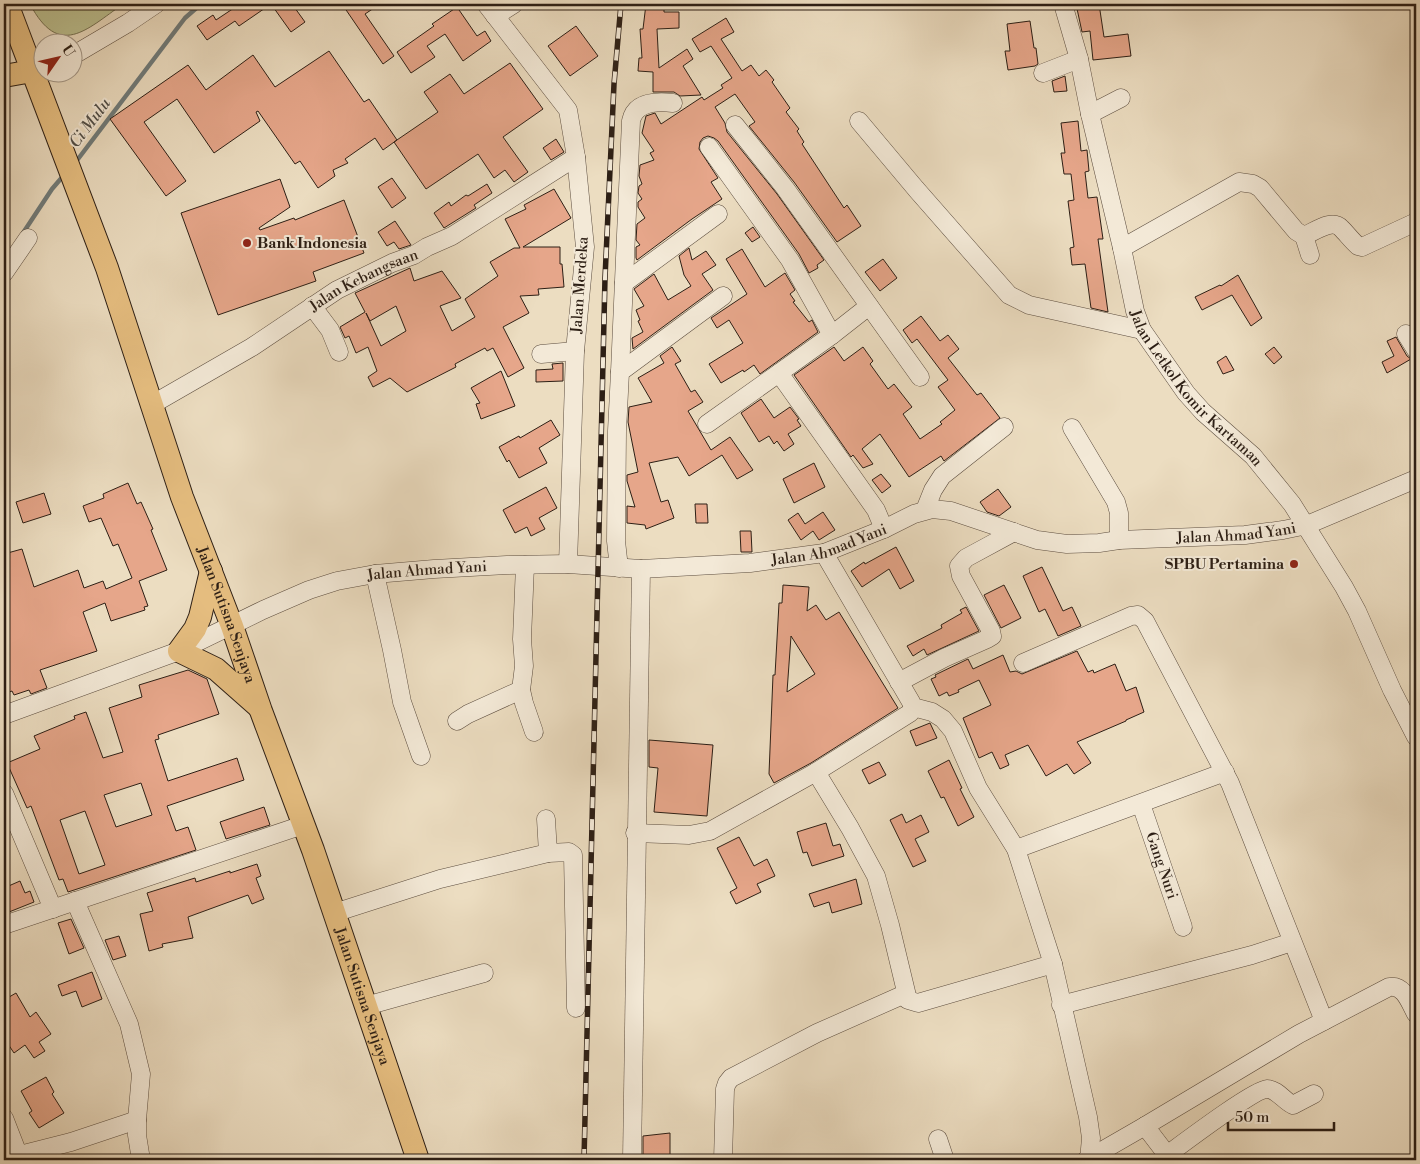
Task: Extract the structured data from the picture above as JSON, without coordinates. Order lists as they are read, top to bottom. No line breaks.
{"streets":{"main road":["Jalan Sutisna Senjaya"],"street":["Jalan Kebangsaan","Jalan Merdeka","Jalan Letkol Komir Kartaman","Jalan Ahmad Yani","Gang Nuri"]},"crossings":[["Jalan Kebangsaan","Jalan Merdeka"],["Jalan Kebangsaan","Jalan Sutisna Senjaya"],["Jalan Merdeka","Jalan Ahmad Yani"],["Jalan Letkol Komir Kartaman","Jalan Ahmad Yani"],["Jalan Ahmad Yani","Jalan Sutisna Senjaya"]],"water":["Ci Mulu"],"places":["Bank Indonesia","SPBU Pertamina"],"scale_bar":"50 m","north":"top right"}
